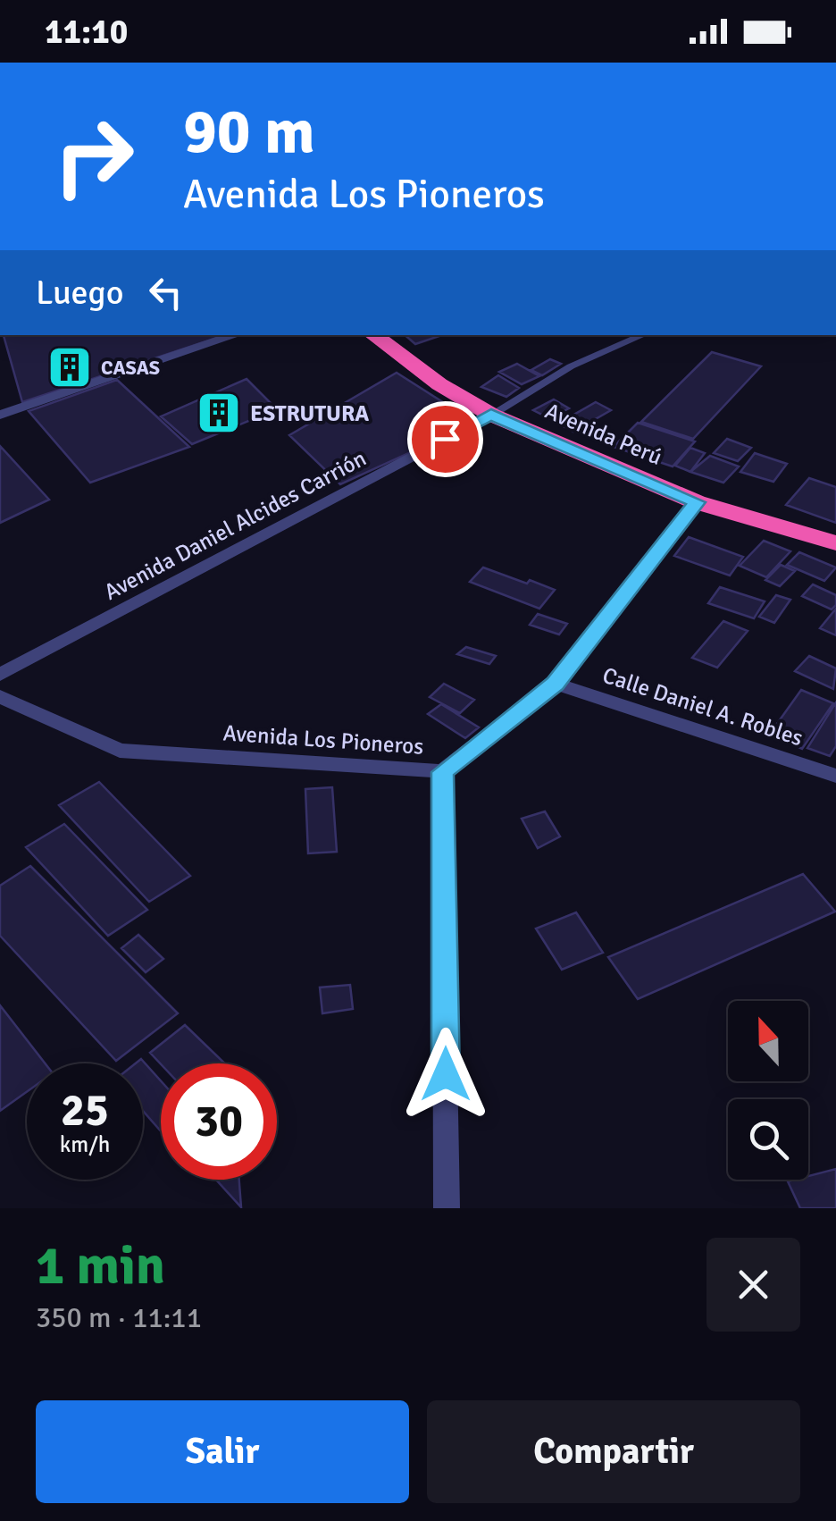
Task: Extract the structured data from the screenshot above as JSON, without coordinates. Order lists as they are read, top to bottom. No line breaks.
{"streets":{"highway":["Avenida Perú"],"street":["Avenida Daniel Alcides Carrión","Calle Daniel A. Robles","Avenida Los Pioneros"]},"crossings":[["Avenida Perú","Avenida Daniel Alcides Carrión"],["Avenida Perú","Avenida Los Pioneros"],["Calle Daniel A. Robles","Avenida Los Pioneros"]],"places":{"building":["CASAS","ESTRUTURA"]},"north":"top","page":{"status":"11:10","turn":["90 m","Avenida Los Pioneros"],"then":"Luego","speed":"25 km/h","limit":"30","heading":["1 min","350 m · 11:11"],"buttons":["Salir","Compartir"]}}
